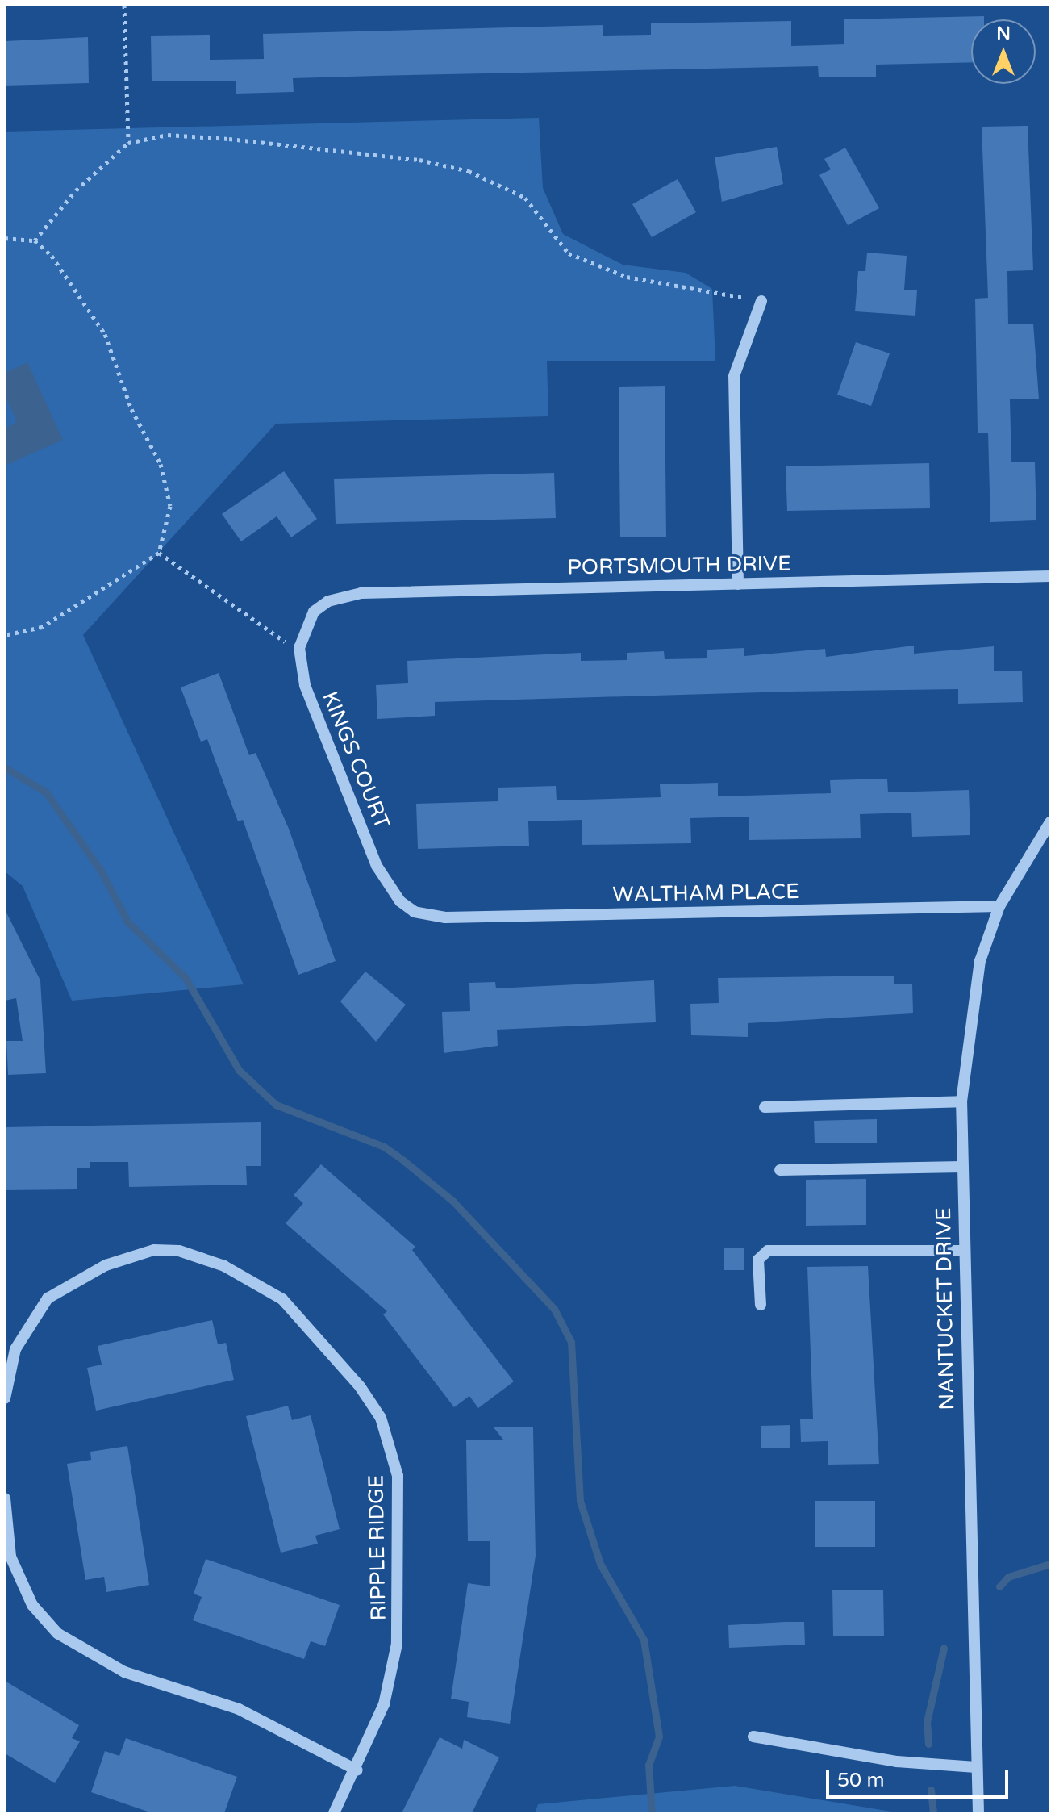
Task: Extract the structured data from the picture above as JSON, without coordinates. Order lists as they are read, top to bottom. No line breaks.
{"streets":{"street":["PORTSMOUTH DRIVE","KINGS COURT","WALTHAM PLACE","NANTUCKET DRIVE","RIPPLE RIDGE"]},"crossings":[["PORTSMOUTH DRIVE","KINGS COURT"],["KINGS COURT","WALTHAM PLACE"],["WALTHAM PLACE","NANTUCKET DRIVE"]],"scale_bar":"50 m","north":"top"}
